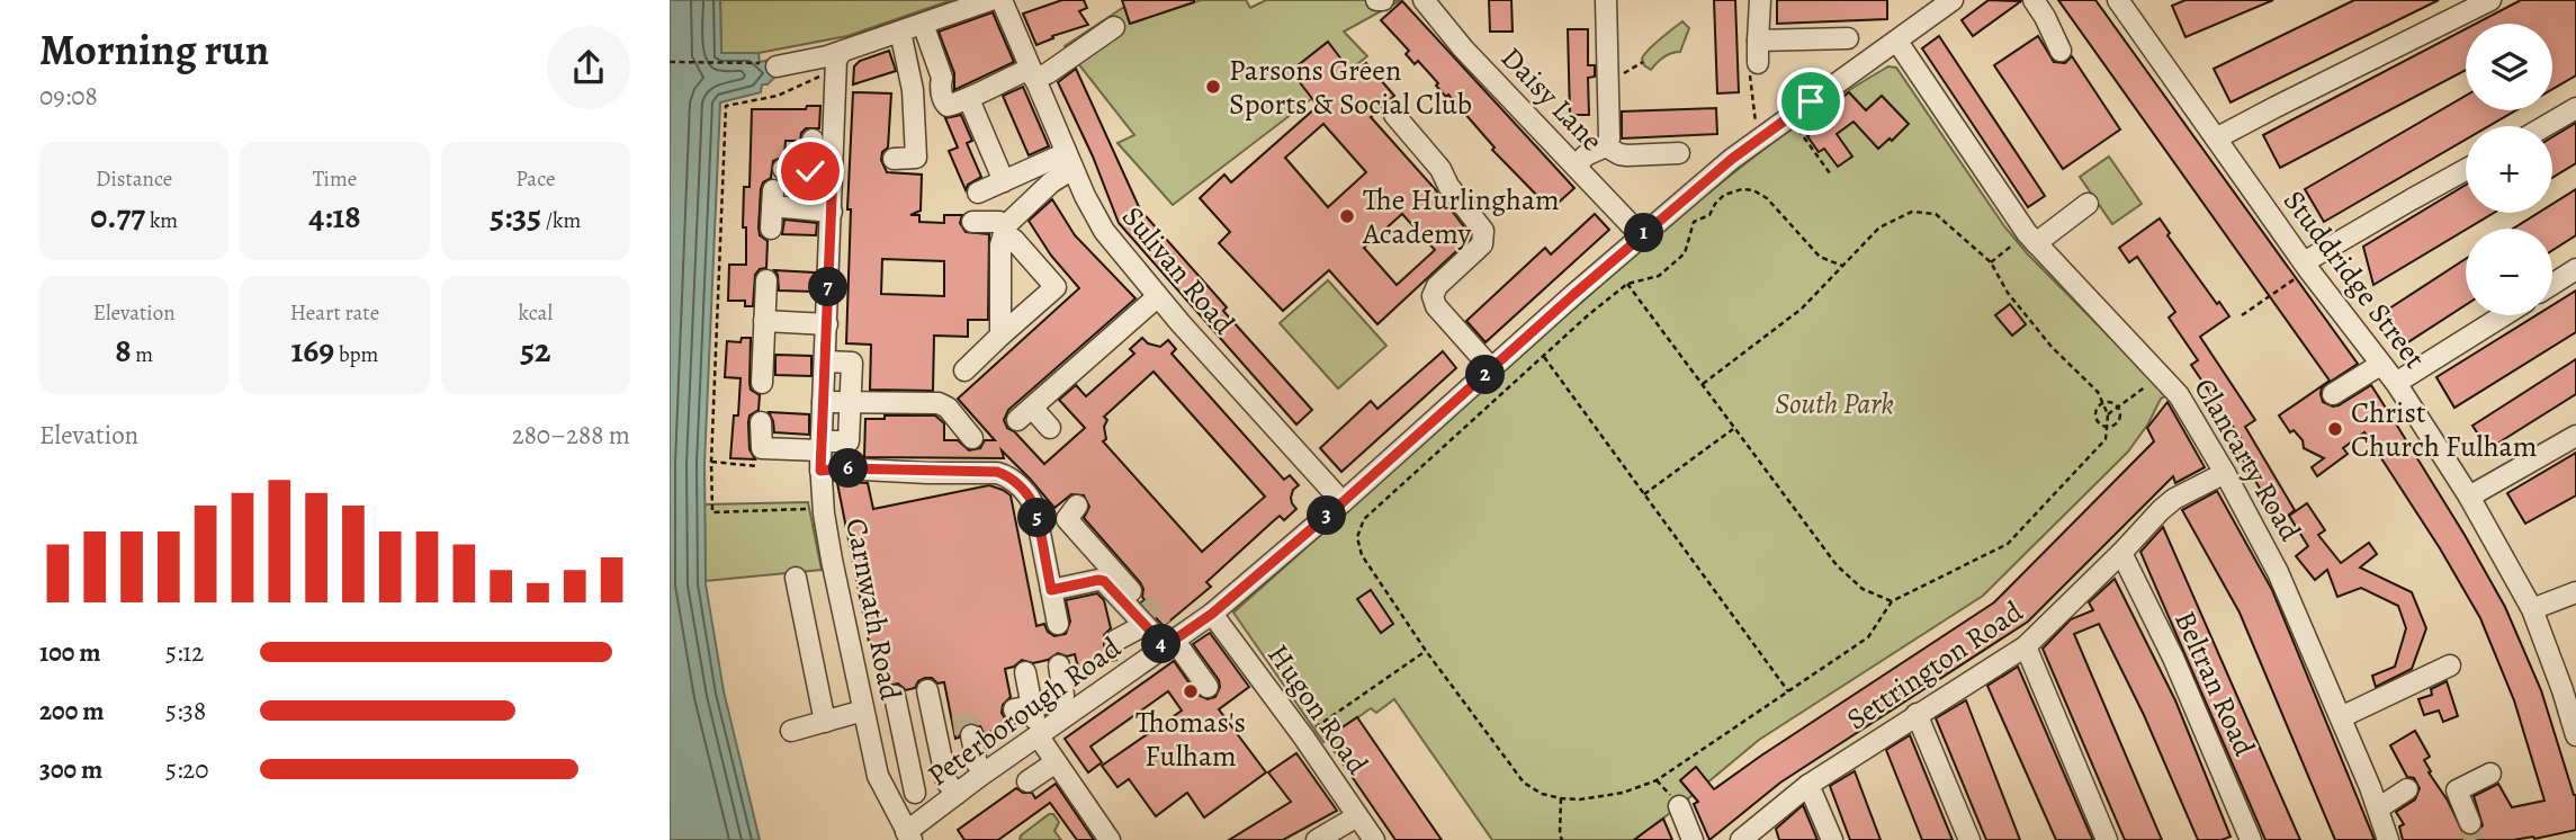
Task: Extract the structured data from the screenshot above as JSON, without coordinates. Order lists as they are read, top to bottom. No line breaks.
{"streets":{"street":["Daisy Lane","Sulivan Road","Studdridge Street","Clancarty Road","Carnwath Road","Settrington Road","Beltran Road","Hugon Road","Peterborough Road"]},"crossings":[["Daisy Lane","Peterborough Road"],["Sulivan Road","Peterborough Road"],["Clancarty Road","Settrington Road"],["Clancarty Road","Peterborough Road"],["Carnwath Road","Peterborough Road"],["Settrington Road","Beltran Road"],["Hugon Road","Peterborough Road"]],"parks":["South Park"],"places":["Parsons Green Sports & Social Club","The Hurlingham Academy","Christ Church Fulham","Thomas's Fulham"],"page":{"heading":["Morning run","09:08"],"map_buttons":["+","−"],"stats":[["Distance","0.77 km"],["Time","4:18"],["Pace","5:35 /km"],["Elevation","8 m"],["Heart rate","169 bpm"],["kcal","52"]],"pins":["1","7","2","6","3","5","4"],"chart":["Elevation","280–288 m"],"list":[{"name":"100 m","note":"5:12"},{"name":"200 m","note":"5:38"},{"name":"300 m","note":"5:20"}]}}
